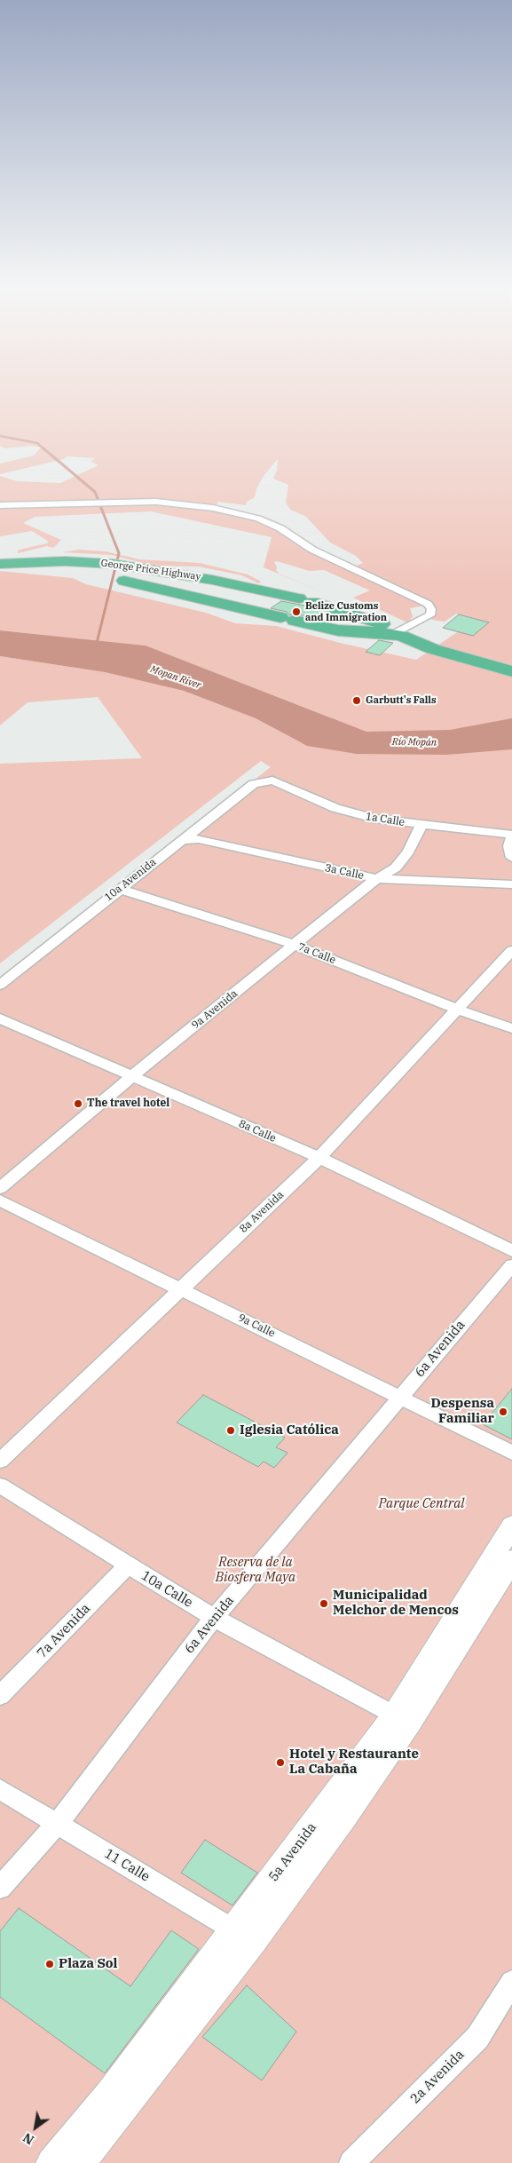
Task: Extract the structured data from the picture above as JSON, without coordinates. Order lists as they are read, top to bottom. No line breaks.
{"streets":{"highway":["George Price Highway"],"street":["1a Calle","3a Calle","10a Avenida","7a Calle","9a Avenida","8a Calle","8a Avenida","9a Calle","6a Avenida","10a Calle","7a Avenida","5a Avenida","11 Calle","2a Avenida"]},"crossings":[["1a Calle","10a Avenida"],["1a Calle","9a Avenida"],["3a Calle","10a Avenida"],["3a Calle","9a Avenida"],["10a Avenida","7a Calle"],["7a Calle","9a Avenida"],["7a Calle","8a Avenida"],["9a Avenida","8a Calle"],["8a Calle","8a Avenida"],["8a Avenida","9a Calle"],["9a Calle","6a Avenida"],["6a Avenida","10a Calle"],["6a Avenida","11 Calle"],["10a Calle","7a Avenida"],["10a Calle","5a Avenida"],["5a Avenida","11 Calle"]],"water":["Mopan River","Río Mopán"],"parks":["Parque Central","Reserva de la Biosfera Maya"],"places":["Belize Customs and Immigration","Garbutt's Falls","The travel hotel","Despensa Familiar","Iglesia Católica","Municipalidad Melchor de Mencos","Hotel y Restaurante La Cabaña","Plaza Sol"],"north":"bottom left"}
